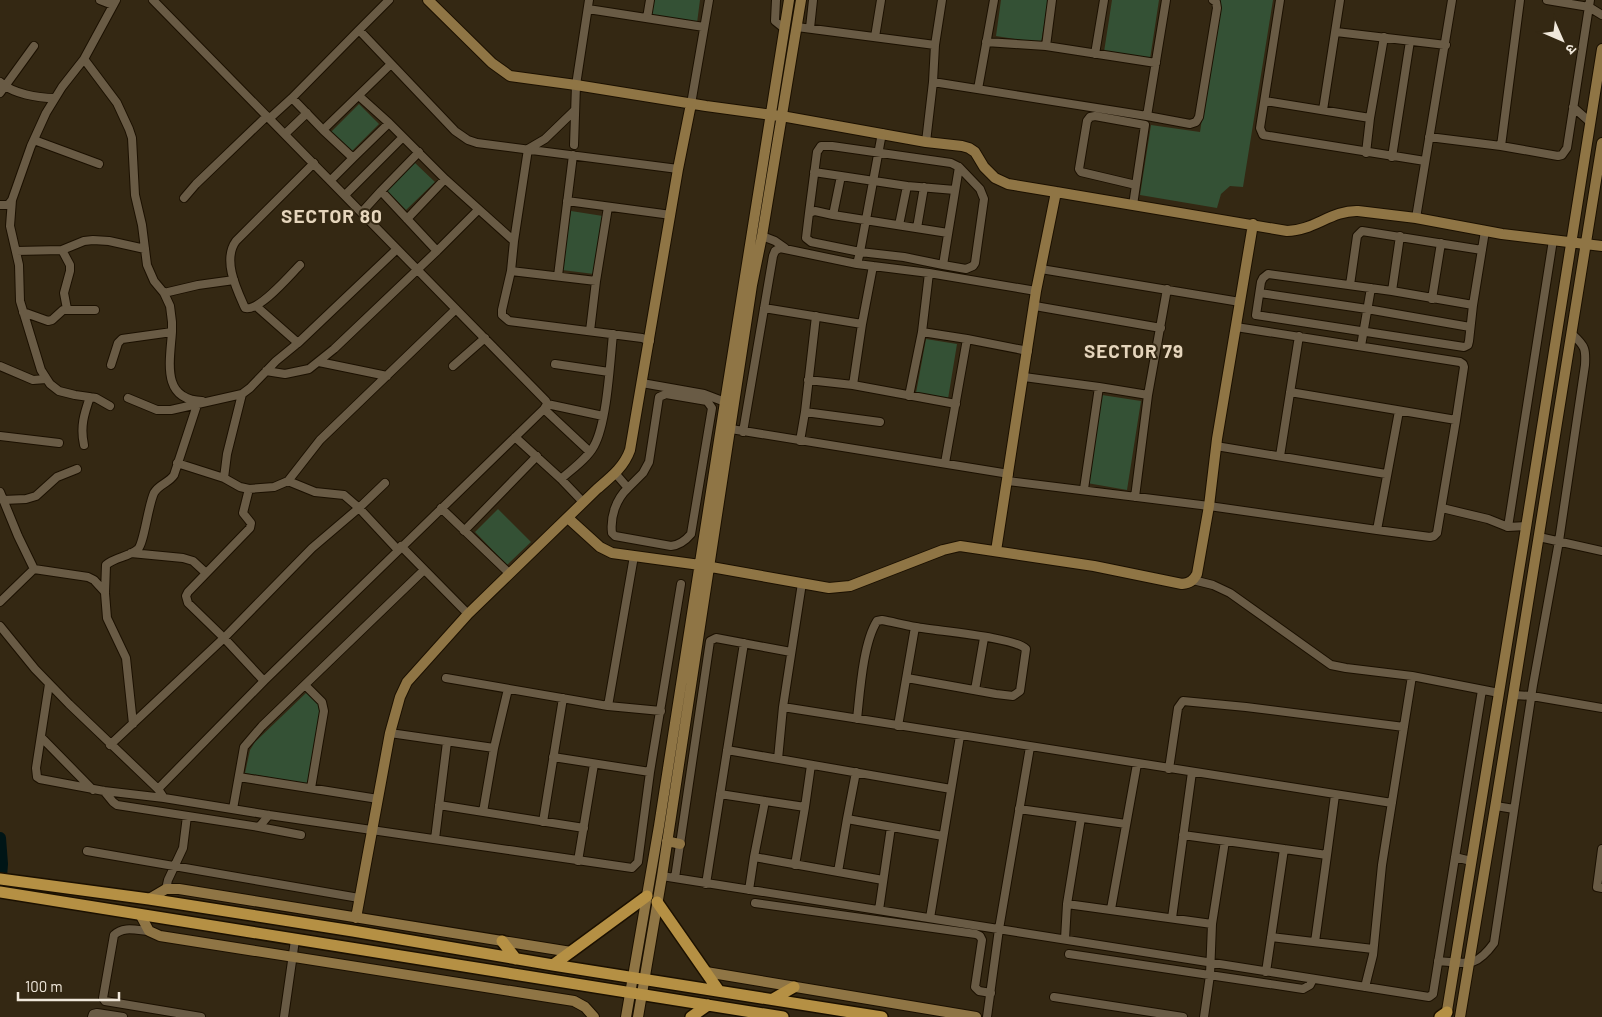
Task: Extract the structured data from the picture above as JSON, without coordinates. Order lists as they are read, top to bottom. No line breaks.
{"districts":["SECTOR 80","SECTOR 79"],"scale_bar":"100 m","north":"bottom right"}
